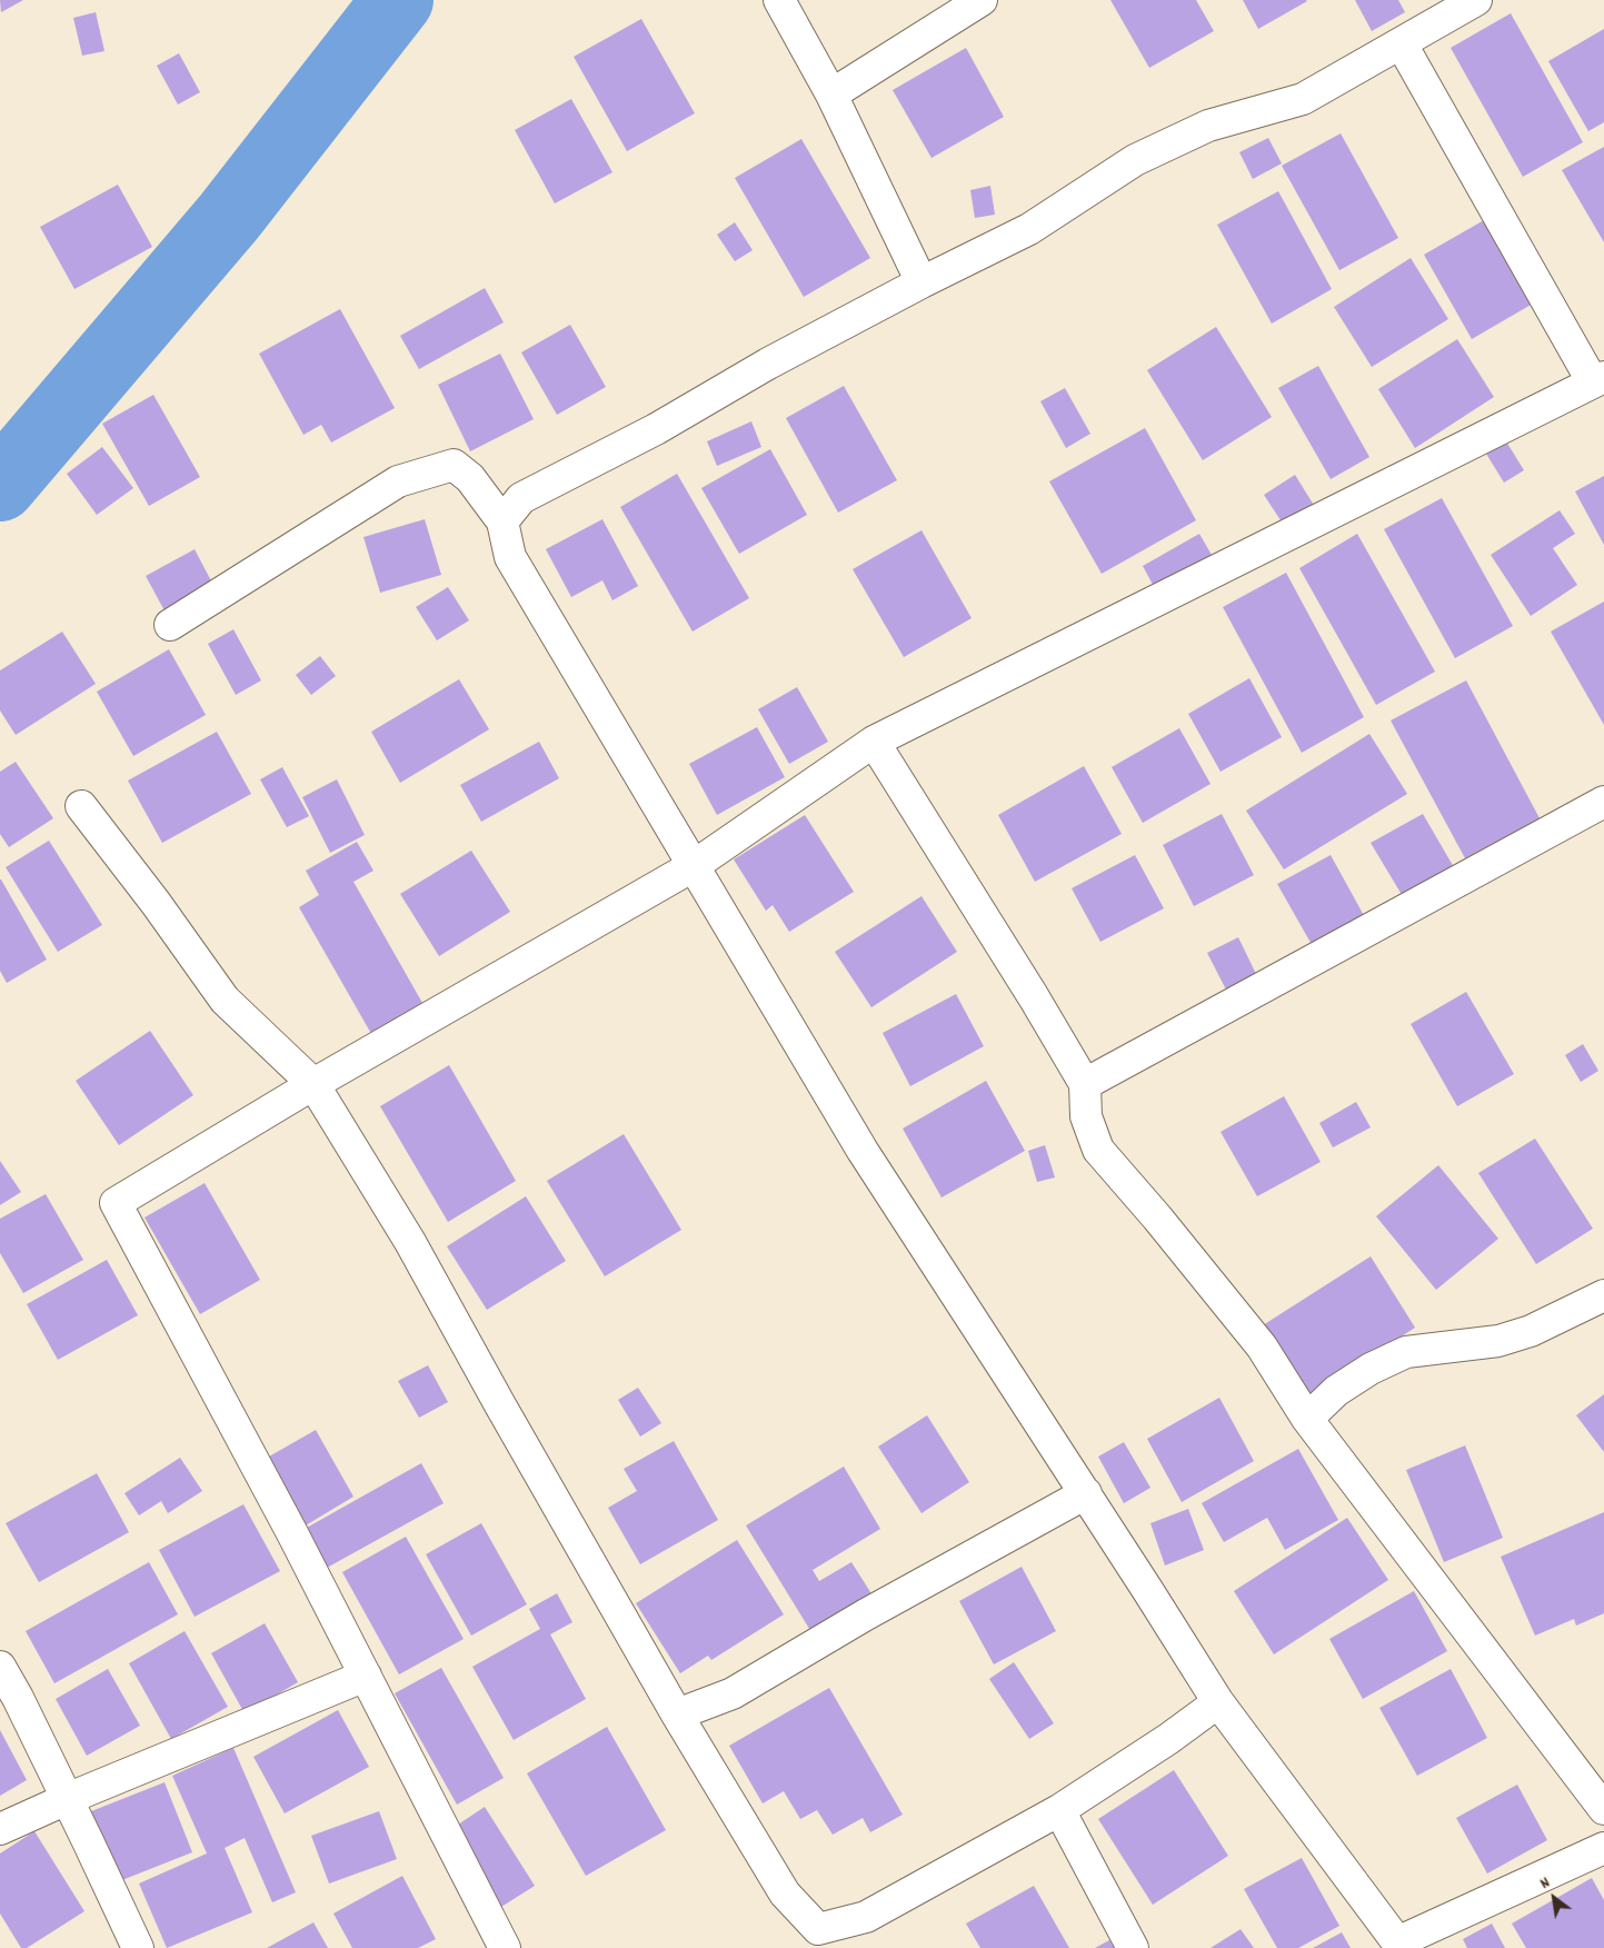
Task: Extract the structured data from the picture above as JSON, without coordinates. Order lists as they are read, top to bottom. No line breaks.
{"north":"top left"}
